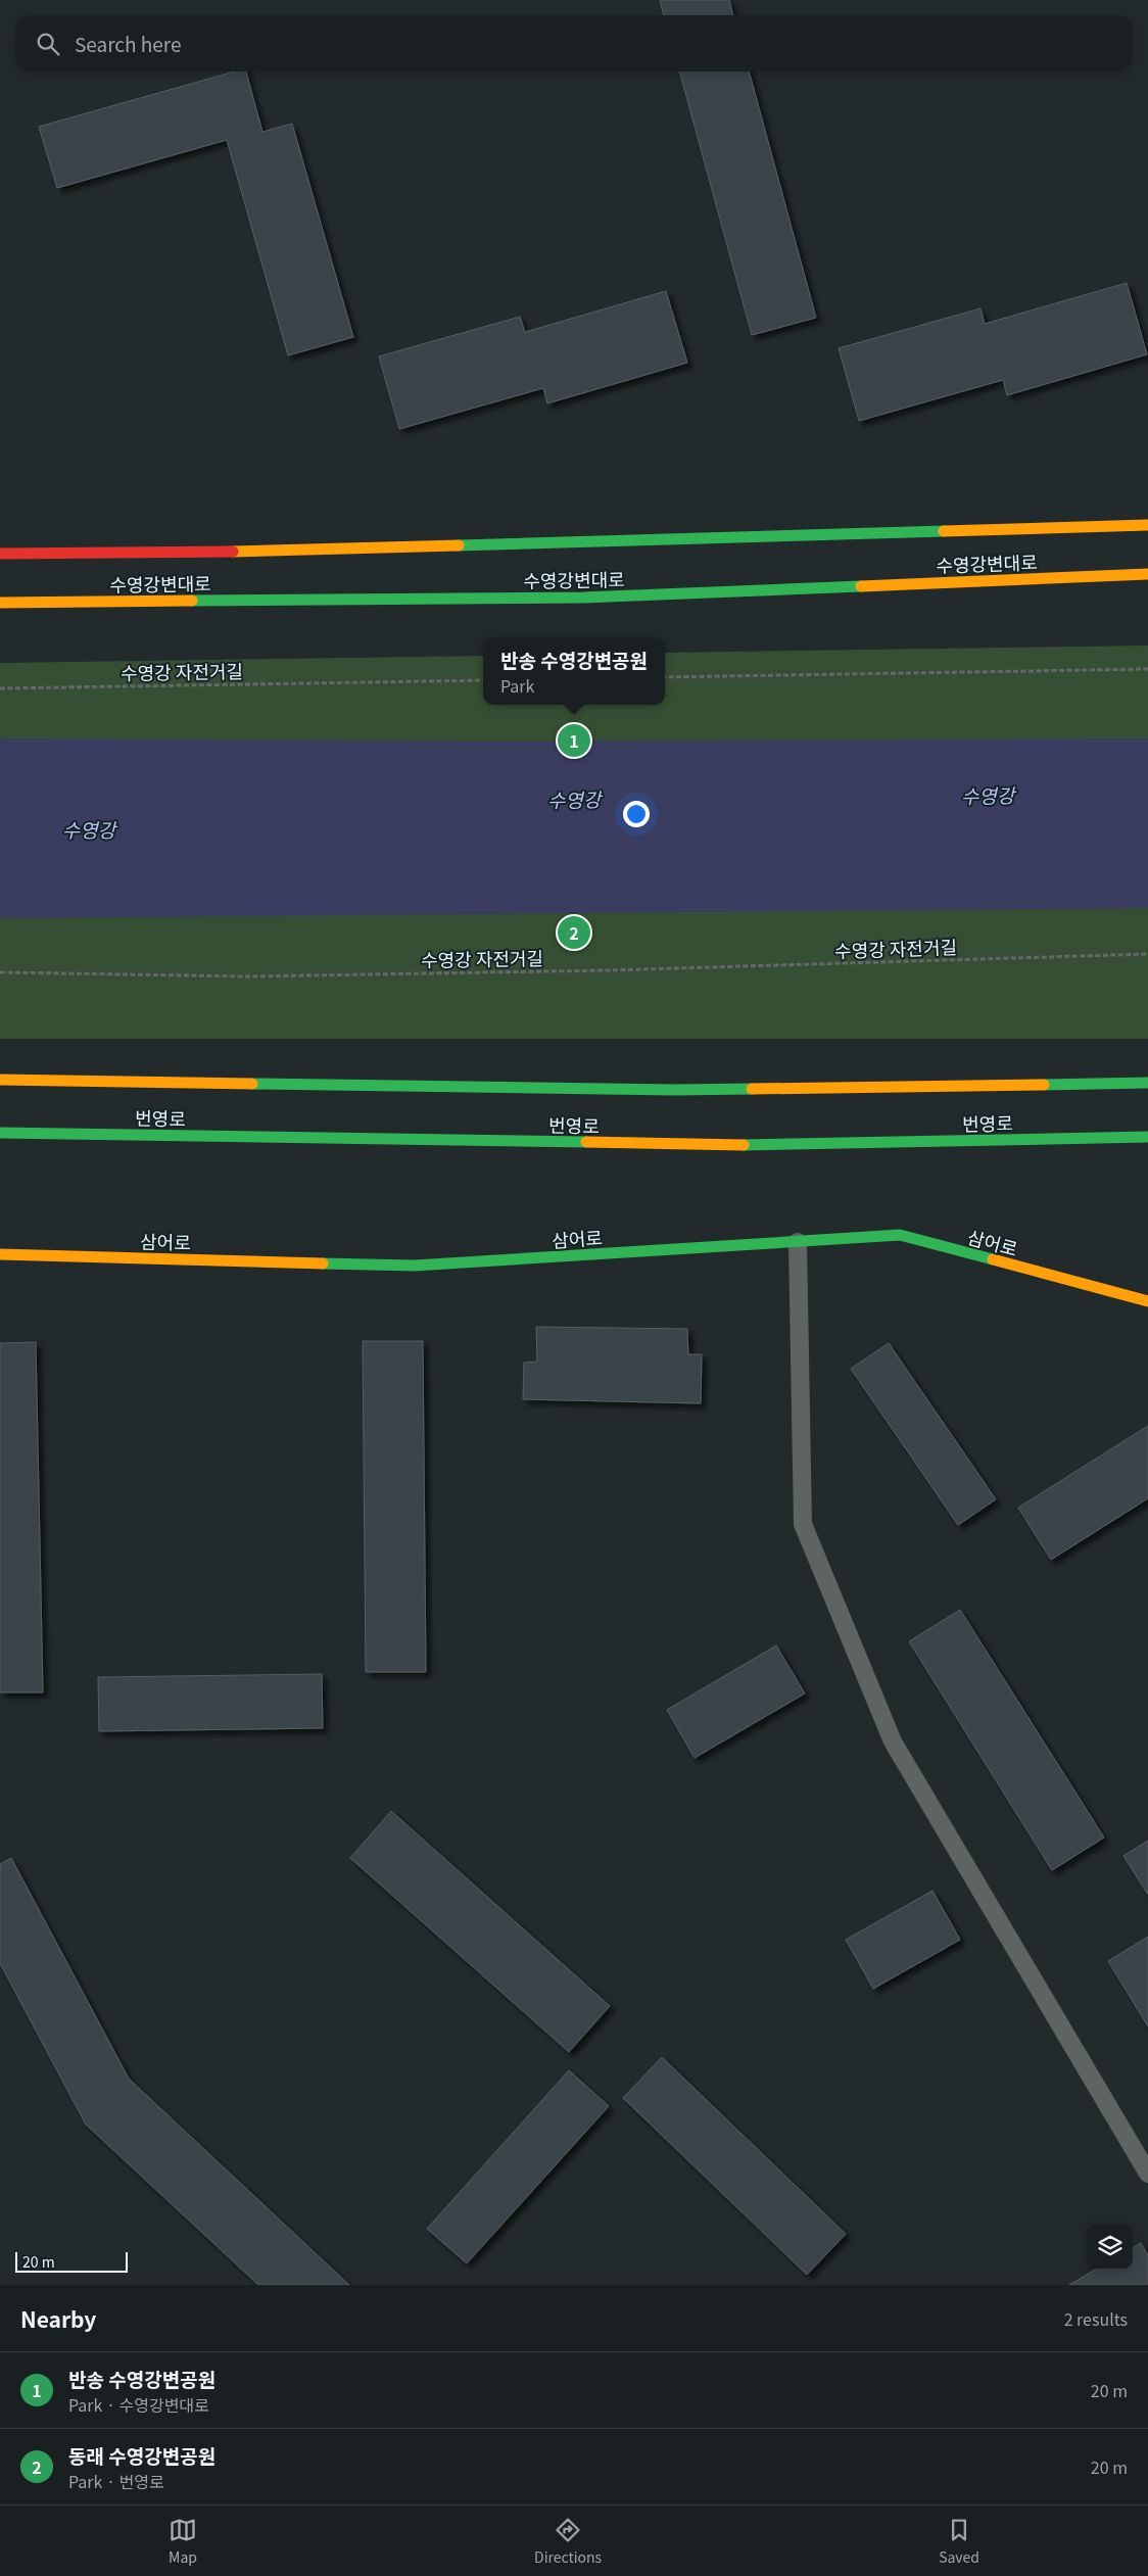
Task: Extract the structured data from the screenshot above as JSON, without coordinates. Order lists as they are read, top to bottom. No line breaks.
{"streets":{"main road":["수영강변대로","번영로","삼어로"],"path":["수영강 자전거길"]},"water":["수영강"],"scale_bar":"20 m","page":{"search":"Search here","popup":["반송 수영강변공원","Park"],"pins":["1","2"],"scale":"20 m","heading":["Nearby","2 results"],"list":[{"mark":"1","name":"반송 수영강변공원","note":"Park · 수영강변대로","value":"20 m"},{"mark":"2","name":"동래 수영강변공원","note":"Park · 번영로","value":"20 m"}],"nav":["Map","Directions","Saved"]}}
